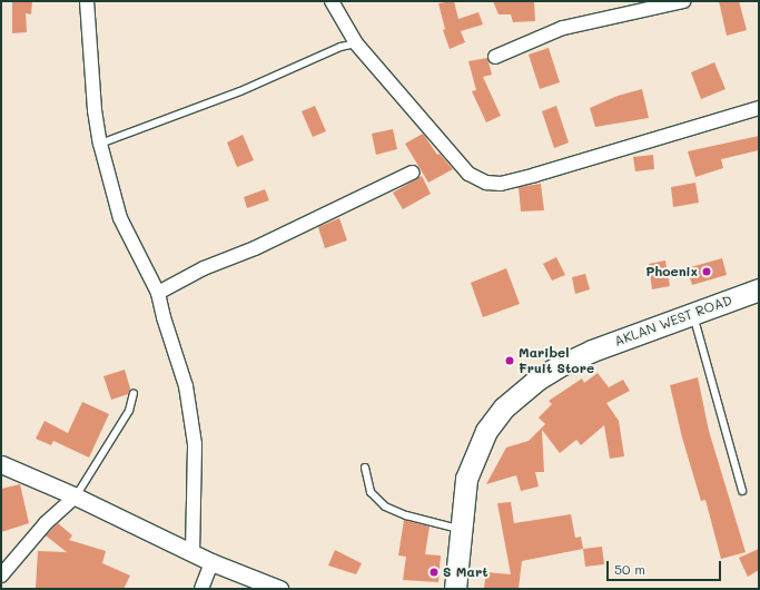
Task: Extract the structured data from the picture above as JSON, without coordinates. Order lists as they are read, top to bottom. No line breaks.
{"streets":{"main road":["AKLAN WEST ROAD"]},"places":["Phoenix","Maribel Fruit Store","S Mart"],"scale_bar":"50 m"}
